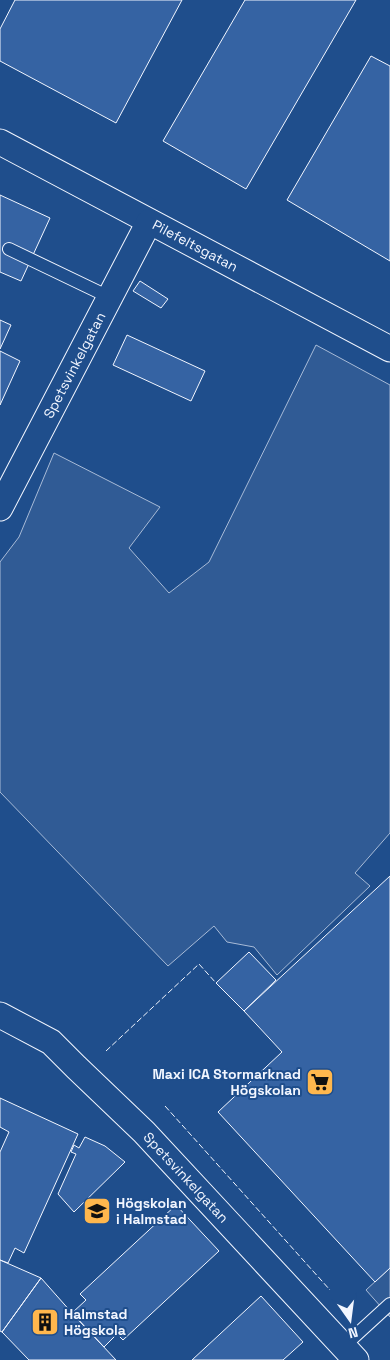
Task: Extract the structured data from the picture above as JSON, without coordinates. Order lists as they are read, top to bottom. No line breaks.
{"streets":{"street":["Pilefeltsgatan","Spetsvinkelgatan"]},"crossings":[["Pilefeltsgatan","Spetsvinkelgatan"]],"places":{"supermarket":["Maxi ICA Stormarknad Högskolan"],"school or university":["Högskolan i Halmstad"],"building":["Halmstad Högskola"]},"north":"bottom"}
